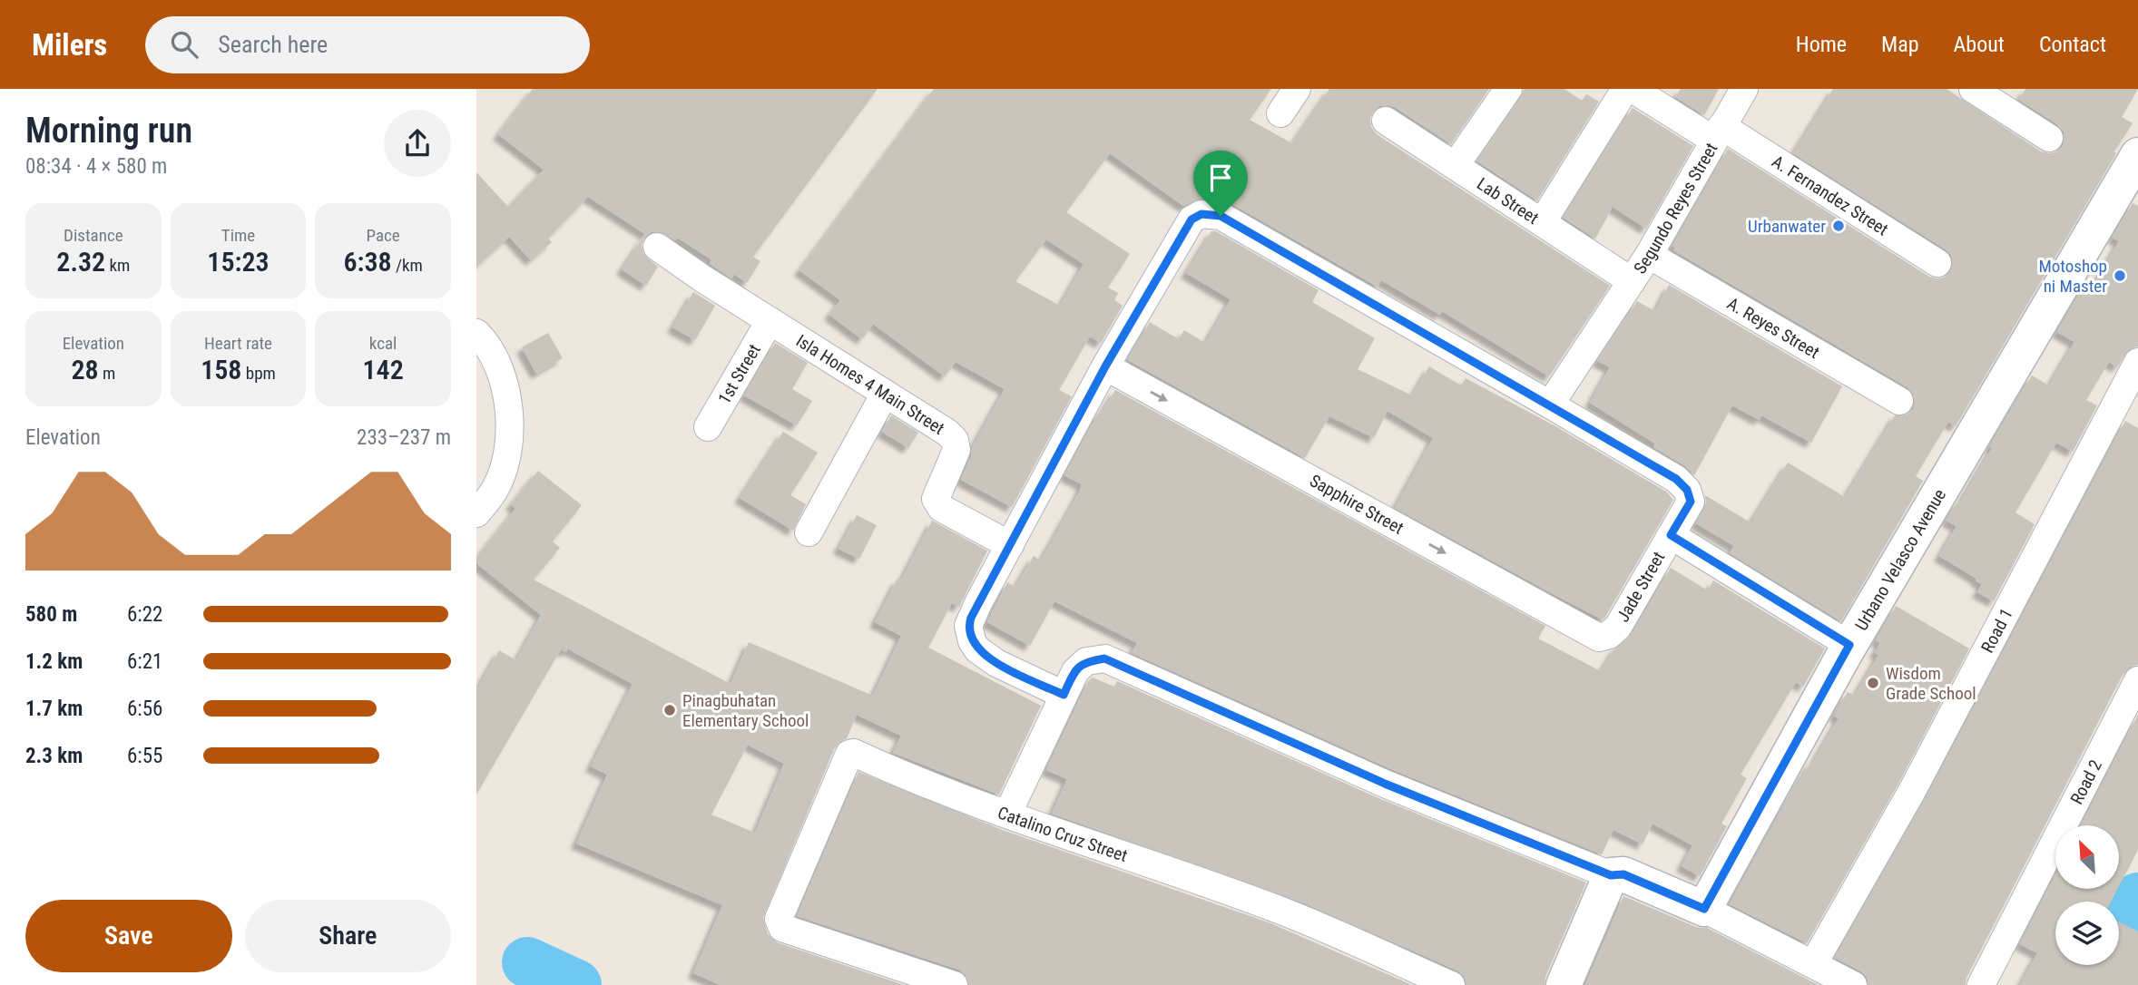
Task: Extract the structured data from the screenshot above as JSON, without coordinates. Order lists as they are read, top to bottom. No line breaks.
{"streets":{"main road":["Urbano Velasco Avenue"],"street":["A. Fernandez Street","Lab Street","Segundo Reyes Street","A. Reyes Street","1st Street","Isla Homes 4 Main Street","Sapphire Street","Jade Street","Road 1","Road 2","Catalino Cruz Street"]},"crossings":[["A. Fernandez Street","Segundo Reyes Street"],["Lab Street","Segundo Reyes Street"],["Segundo Reyes Street","A. Reyes Street"],["Segundo Reyes Street","Jade Street"],["1st Street","Isla Homes 4 Main Street"],["Sapphire Street","Jade Street"],["Urbano Velasco Avenue","Jade Street"]],"places":["Urbanwater","Motoshop ni Master","Wisdom Grade School","Pinagbuhatan Elementary School"],"north":"top left","page":{"header":"Milers","search":"Search here","nav":["Home","Map","About","Contact"],"heading":["Morning run","08:34 · 4 × 580 m"],"stats":[["Distance","2.32 km"],["Time","15:23"],["Pace","6:38 /km"],["Elevation","28 m"],["Heart rate","158 bpm"],["kcal","142"]],"chart":["Elevation","233–237 m"],"list":[{"name":"580 m","note":"6:22"},{"name":"1.2 km","note":"6:21"},{"name":"1.7 km","note":"6:56"},{"name":"2.3 km","note":"6:55"}],"buttons":["Save","Share"]}}
